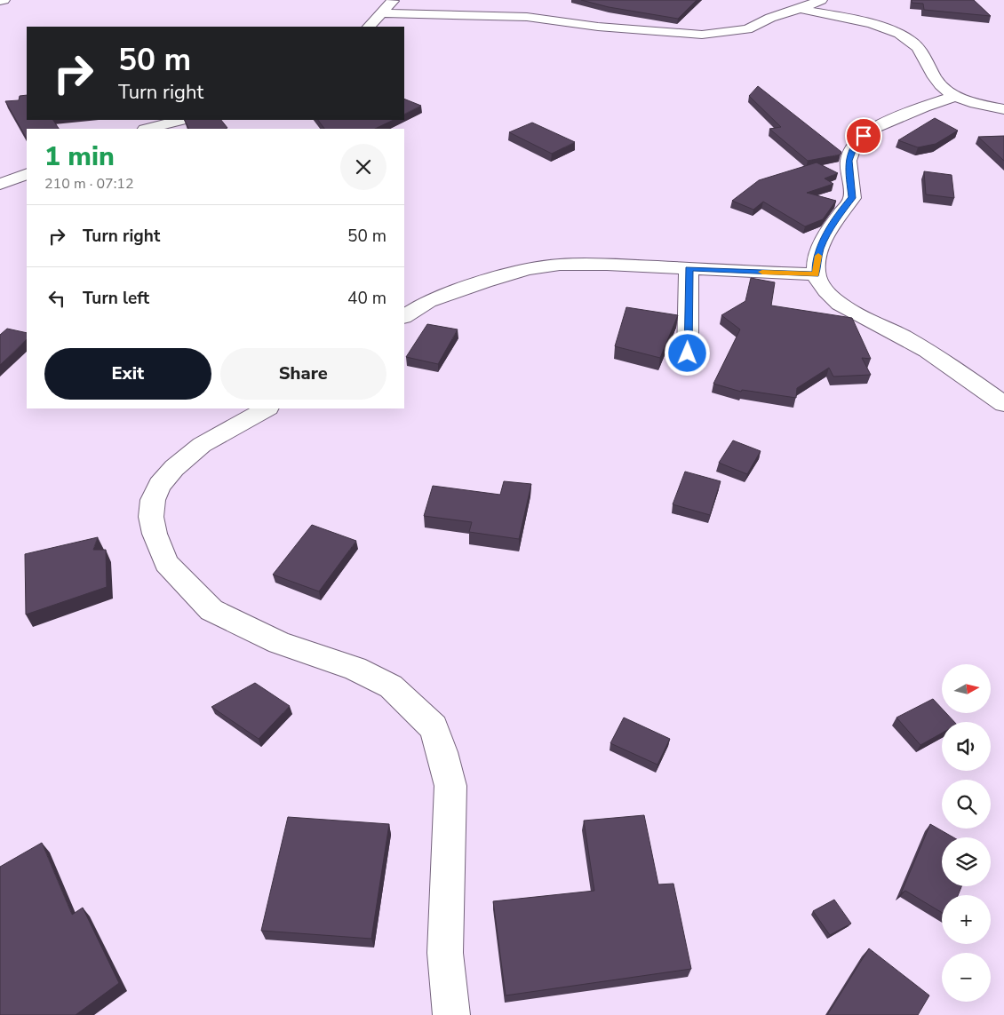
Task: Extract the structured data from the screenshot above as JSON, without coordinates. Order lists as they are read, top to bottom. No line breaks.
{"north":"right","page":{"turn":["50 m","Turn right"],"heading":["1 min","210 m · 07:12"],"list":[{"name":"Turn right","value":"50 m"},{"name":"Turn left","value":"40 m"}],"buttons":["Exit","Share"],"map_buttons":["+","−"]}}
